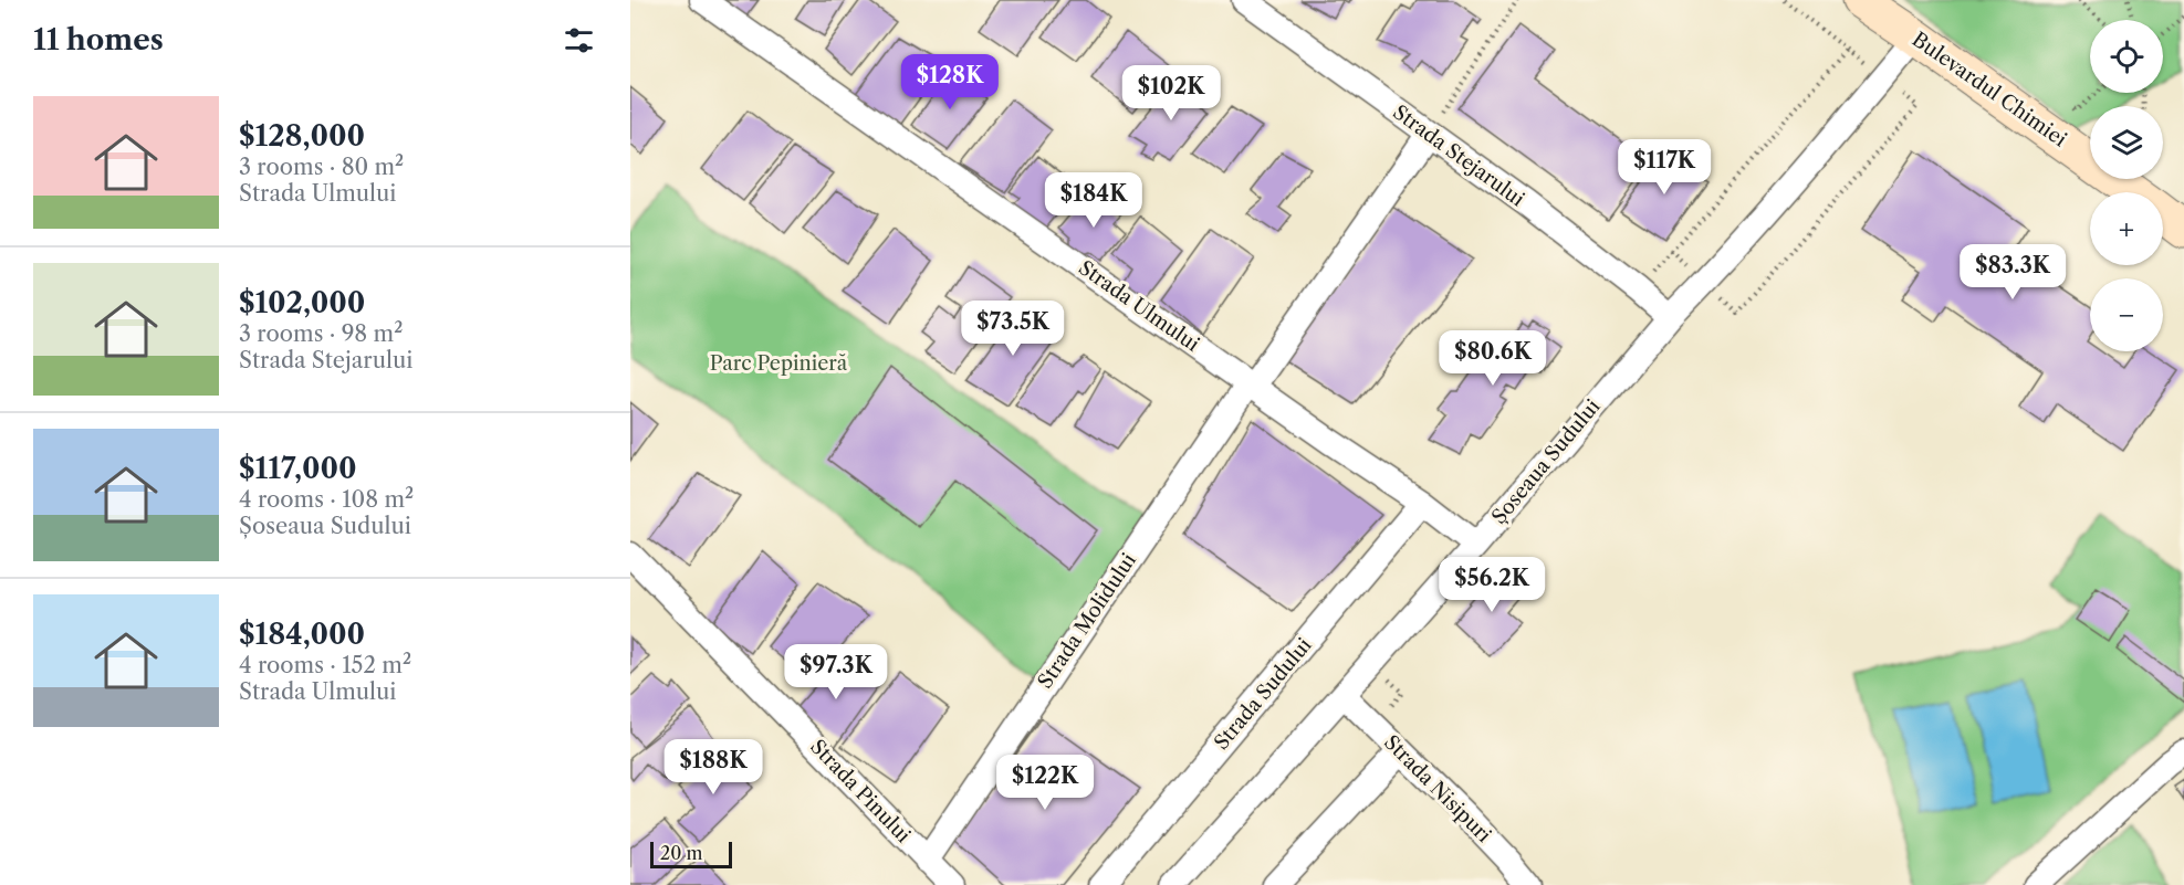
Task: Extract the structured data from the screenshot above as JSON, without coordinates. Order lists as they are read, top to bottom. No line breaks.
{"streets":{"street":["Bulevardul Chimiei","Strada Stejarului","Strada Ulmului","Șoseaua Sudului","Strada Molidului","Strada Sudului","Strada Nisipuri","Strada Pinului"]},"crossings":[["Bulevardul Chimiei","Șoseaua Sudului"],["Strada Stejarului","Șoseaua Sudului"],["Strada Stejarului","Strada Molidului"],["Strada Ulmului","Șoseaua Sudului"],["Strada Ulmului","Strada Molidului"],["Strada Ulmului","Strada Sudului"],["Șoseaua Sudului","Strada Nisipuri"],["Strada Molidului","Strada Pinului"]],"parks":["Parc Pepinieră"],"scale_bar":"20 m","page":{"heading":"11 homes","map_buttons":["+","−"],"price":["$128K","$102K","$117K","$184K","$83.3K","$73.5K","$80.6K","$56.2K","$97.3K","$188K","$122K"],"list":[{"name":"$128,000","note":"3 rooms · 80 m² · Strada Ulmului"},{"name":"$102,000","note":"3 rooms · 98 m² · Strada Stejarului"},{"name":"$117,000","note":"4 rooms · 108 m² · Șoseaua Sudului"},{"name":"$184,000","note":"4 rooms · 152 m² · Strada Ulmului"}],"scale":"20 m"}}
